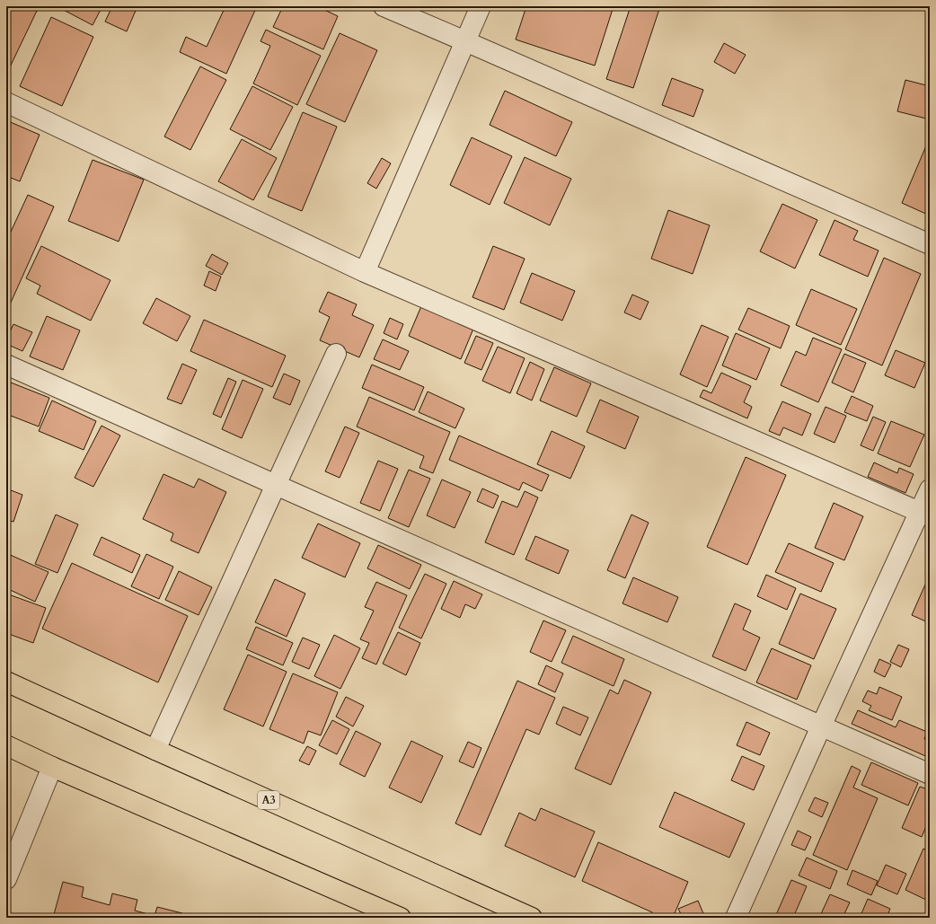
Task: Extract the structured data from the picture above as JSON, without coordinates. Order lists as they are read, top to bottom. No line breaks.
{"streets":{"highway":["A3"]}}
